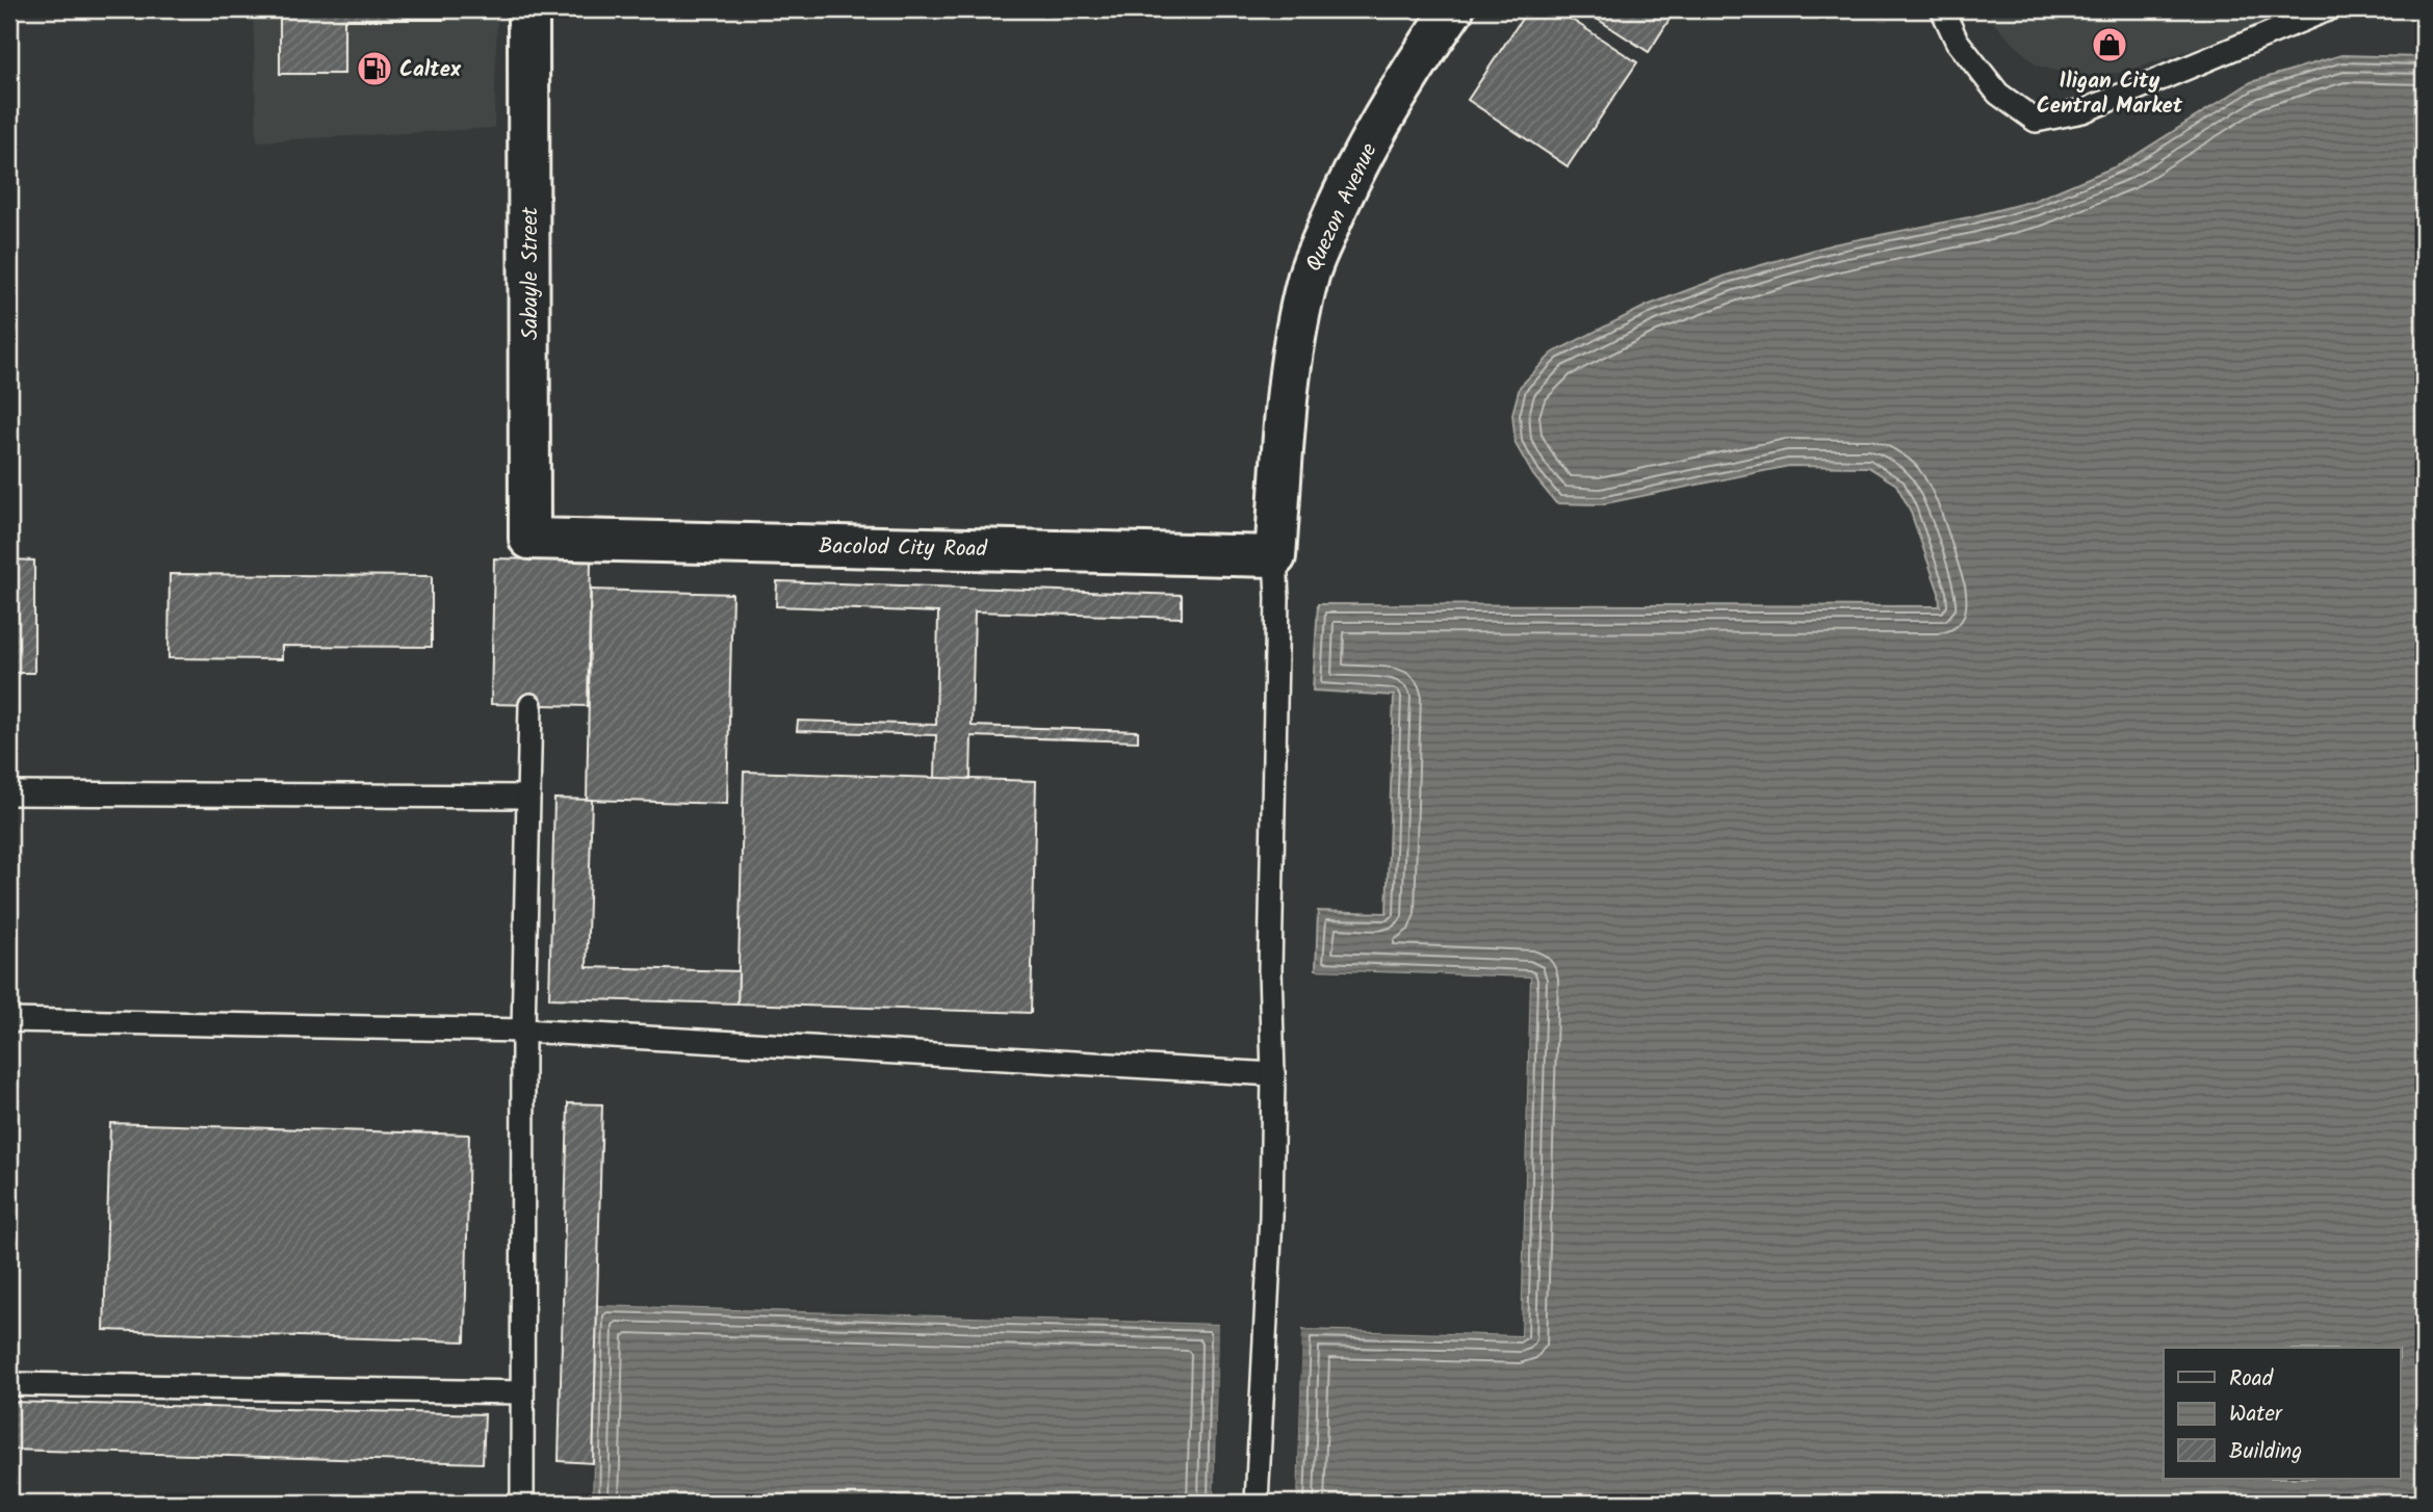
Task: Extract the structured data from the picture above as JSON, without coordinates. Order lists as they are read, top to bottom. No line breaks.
{"streets":{"street":["Quezon Avenue","Sabayle Street","Bacolod City Road"]},"crossings":[["Quezon Avenue","Bacolod City Road"],["Sabayle Street","Bacolod City Road"]],"places":{"shop":["Iligan City Central Market"],"fuel station":["Caltex"]},"legend":["Road","Water","Building"]}
